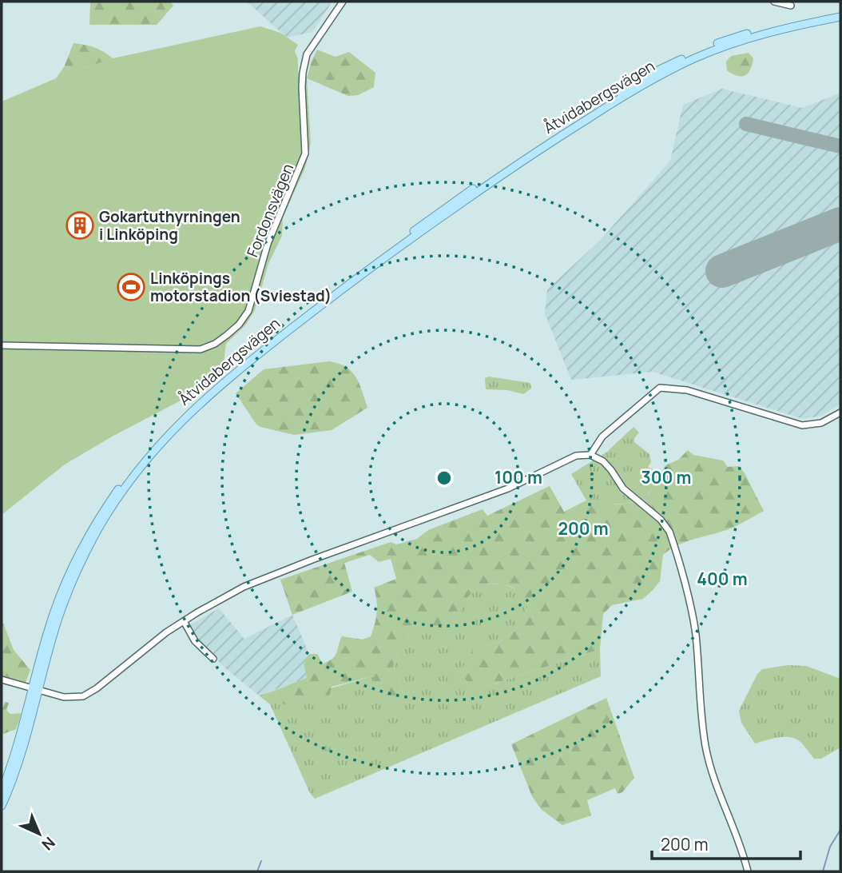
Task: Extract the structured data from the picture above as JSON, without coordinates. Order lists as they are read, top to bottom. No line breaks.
{"streets":{"main road":["Åtvidabergsvägen"],"street":["Fordonsvägen"]},"places":{"building":["Gokartuthyrningen i Linköping"],"sports":["Linköpings motorstadion (Sviestad)"]},"scale_bar":"200 m","north":"bottom right","rings":["100 m","300 m","200 m","400 m"]}
